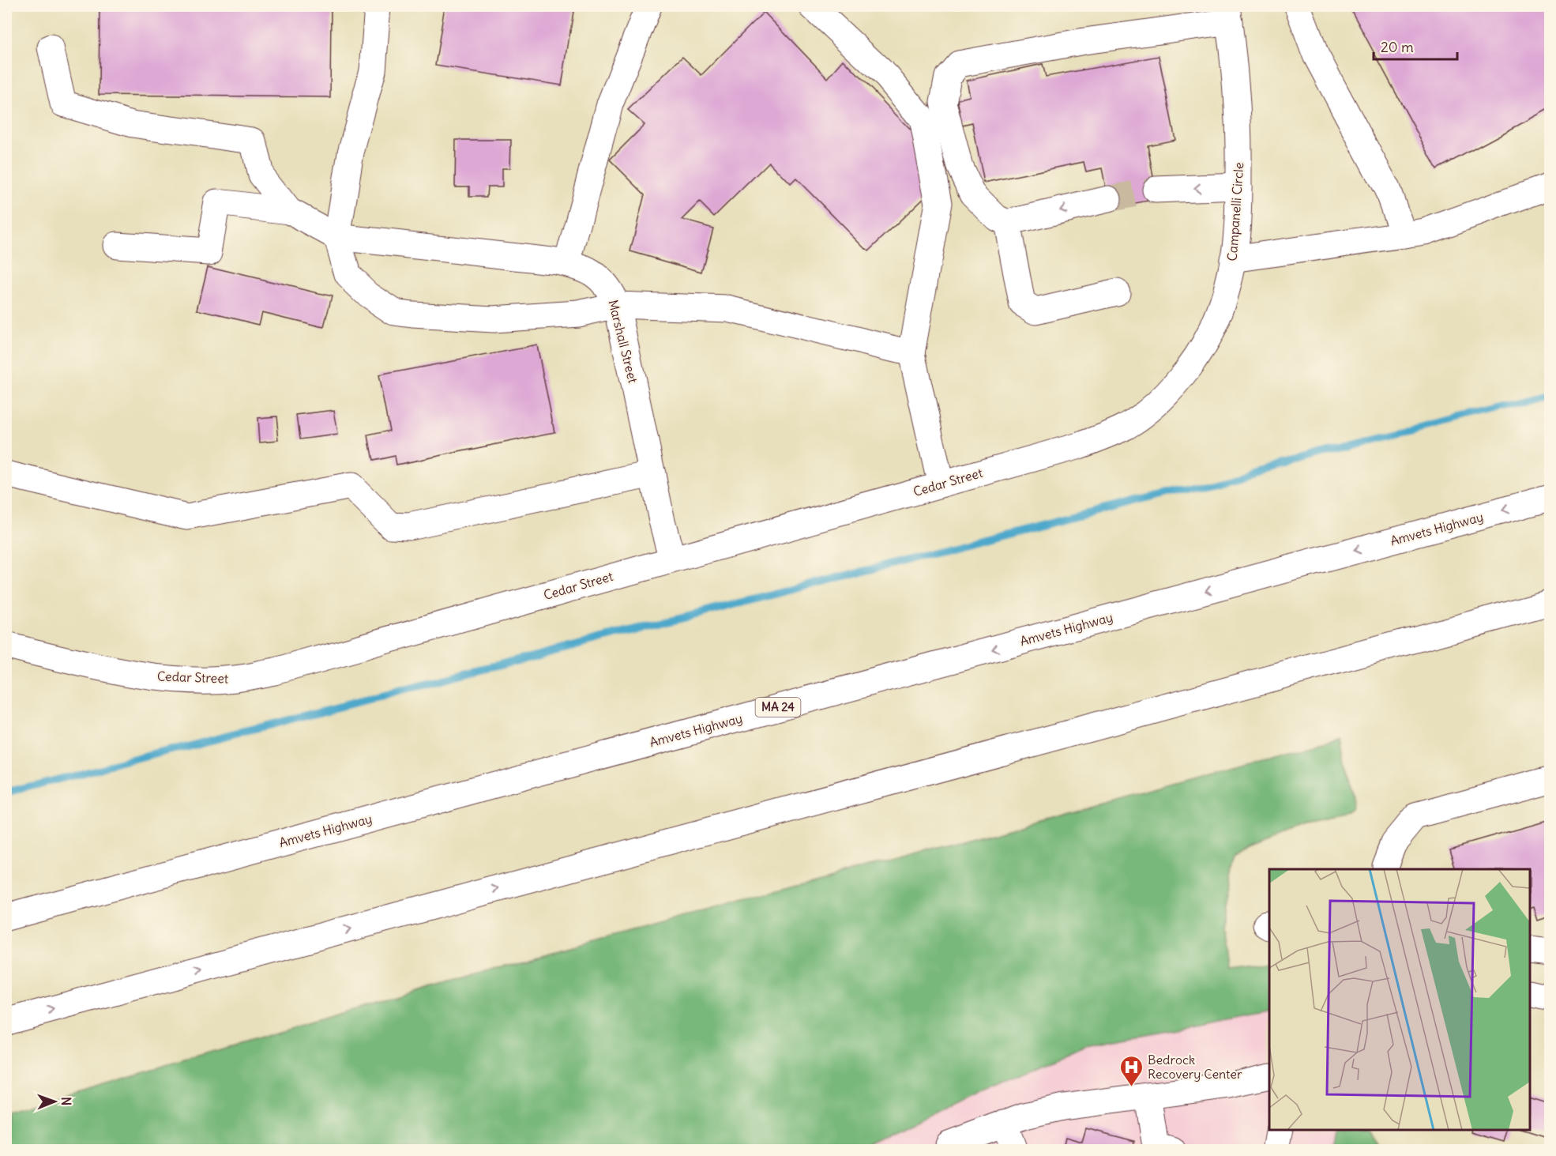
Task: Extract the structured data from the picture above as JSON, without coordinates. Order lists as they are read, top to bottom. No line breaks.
{"streets":{"main road":["Campanelli Circle","Marshall Street","Cedar Street","Amvets Highway","MA 24"]},"crossings":[["Campanelli Circle","Cedar Street"],["Marshall Street","Cedar Street"]],"places":{"hospital":["Bedrock Recovery Center"]},"scale_bar":"20 m","north":"right"}
